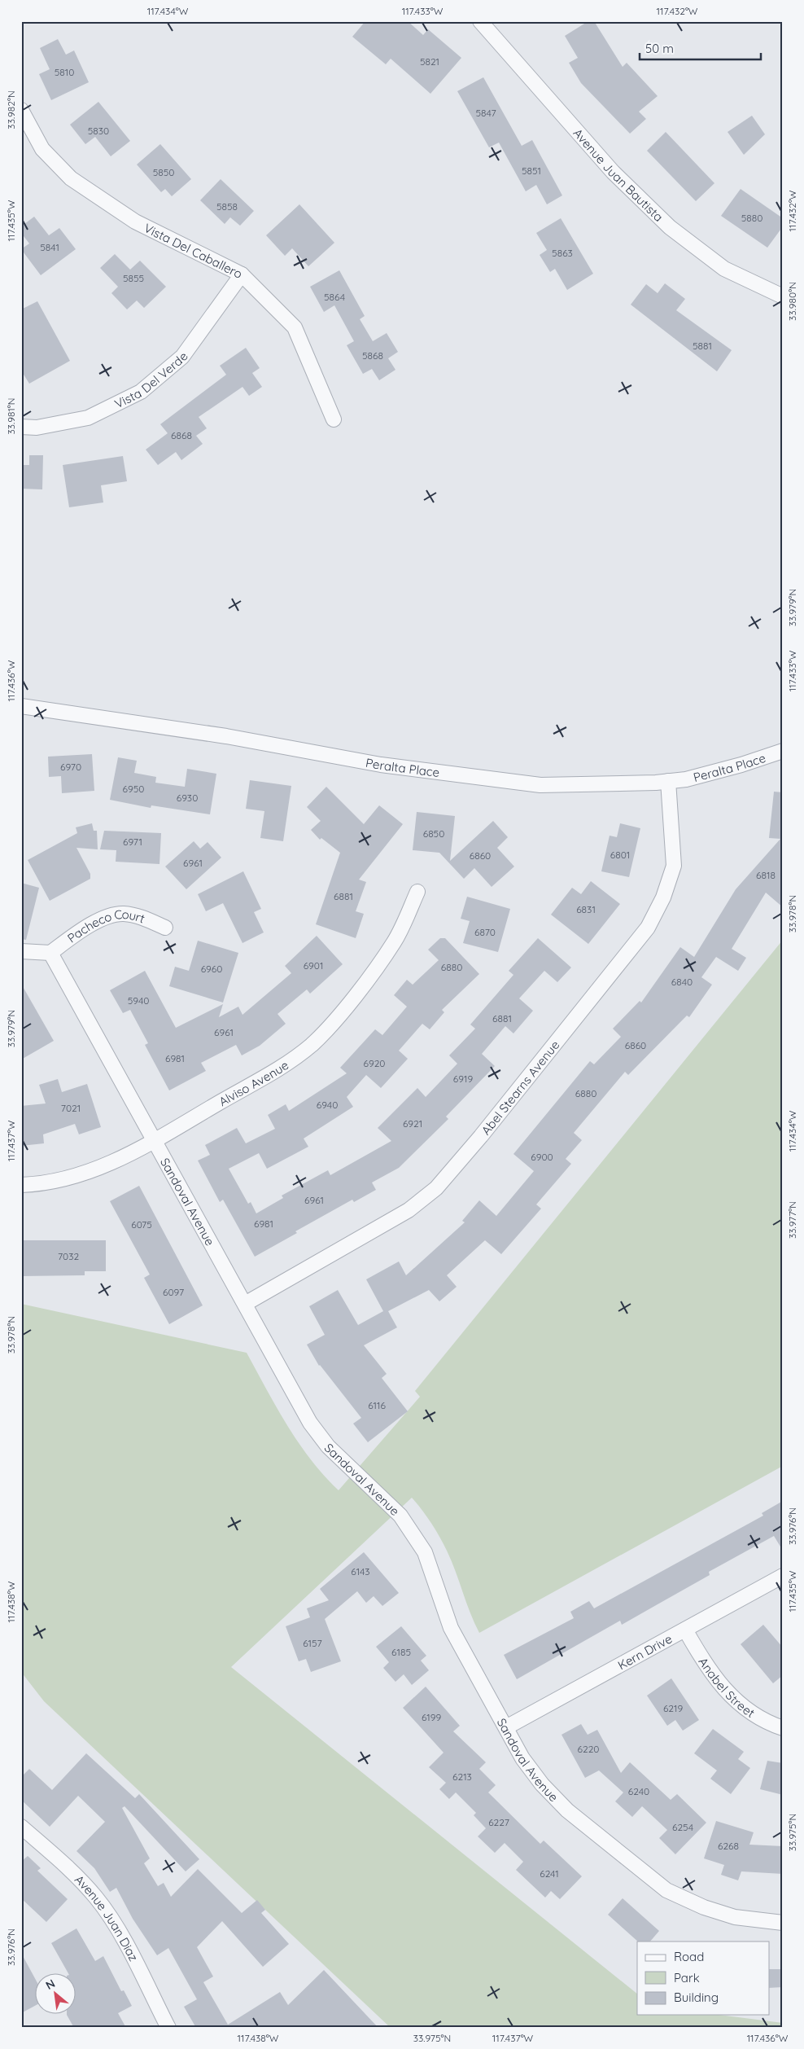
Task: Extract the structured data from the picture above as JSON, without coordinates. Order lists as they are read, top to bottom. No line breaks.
{"streets":{"street":["Avenue Juan Bautista","Vista Del Caballero","Vista Del Verde","Peralta Place","Pacheco Court","Alviso Avenue","Abel Stearns Avenue","Sandoval Avenue","Kern Drive","Anabel Street","Avenue Juan Diaz"]},"crossings":[["Vista Del Caballero","Vista Del Verde"],["Peralta Place","Abel Stearns Avenue"],["Pacheco Court","Sandoval Avenue"],["Alviso Avenue","Sandoval Avenue"],["Abel Stearns Avenue","Sandoval Avenue"],["Sandoval Avenue","Kern Drive"],["Kern Drive","Anabel Street"]],"house_numbers":["5821","5810","5847","5830","5851","5850","5858","5880","5841","5863","5855","5864","5881","5868","6868","6970","6950","6930","6850","6971","6801","6860","6961","6818","6881","6831","6870","6901","6880","6960","6840","5940","6881","6961","6860","6981","6920","6919","6880","6940","7021","6921","6900","6961","6981","6075","7032","6097","6116","6143","6157","6185","6219","6199","6220","6213","6240","6227","6254","6268","6241"],"legend":["Road","Park","Building"],"scale_bar":"50 m","north":"top left","coordinates":["117.434°W","117.433°W","117.432°W","33.982°N","117.435°W","33.980°N","33.981°N","33.979°N","117.436°W","33.978°N","117.437°W","33.977°N","33.976°N","117.438°W","33.975°N"]}
